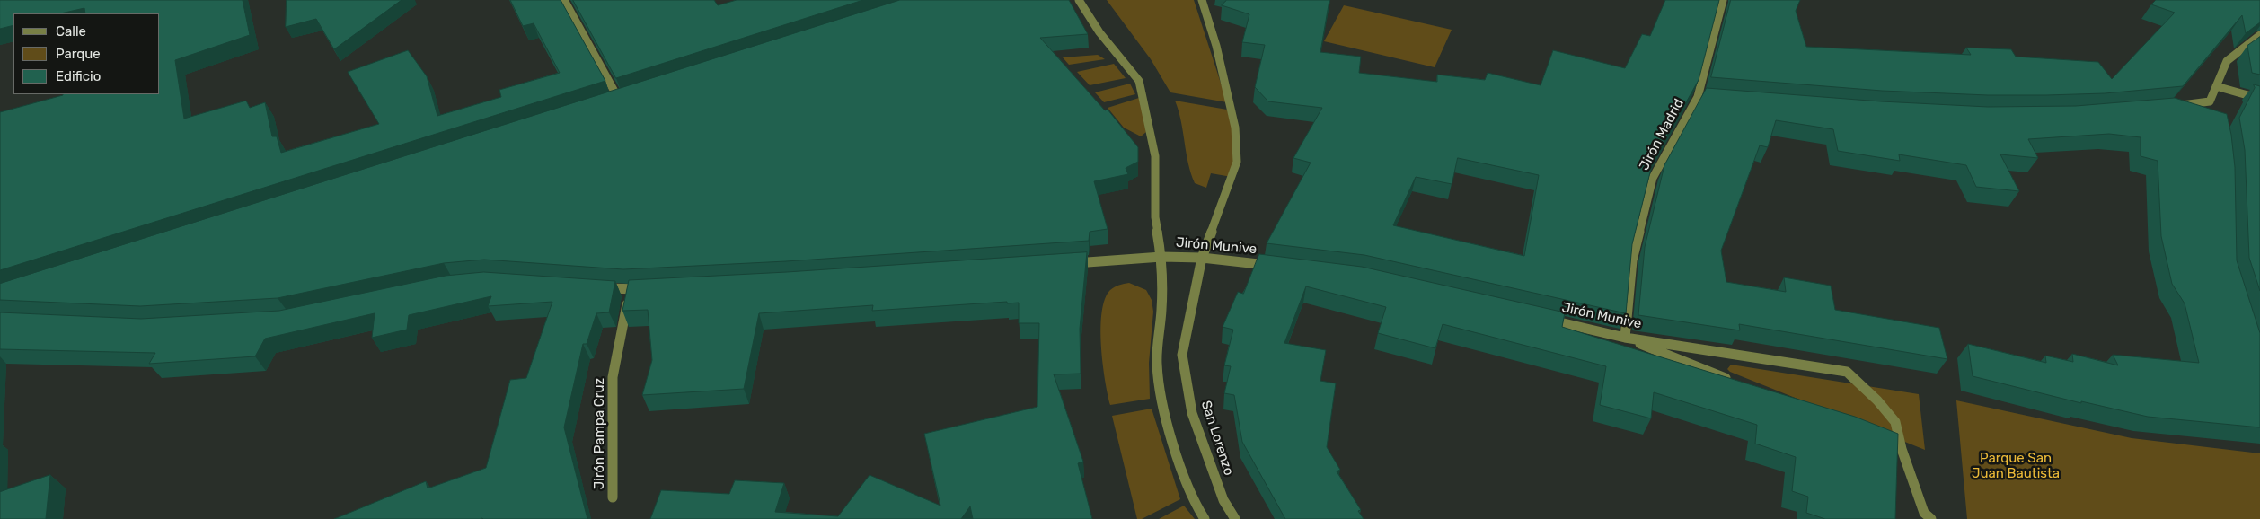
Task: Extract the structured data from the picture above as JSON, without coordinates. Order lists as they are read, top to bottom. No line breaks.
{"streets":{"street":["Jirón Madrid","Jirón Munive","Jirón Pampa Cruz","San Lorenzo"]},"crossings":[["Jirón Madrid","Jirón Munive"],["Jirón Munive","San Lorenzo"]],"parks":["Parque San Juan Bautista"],"legend":["Calle","Parque","Edificio"]}
